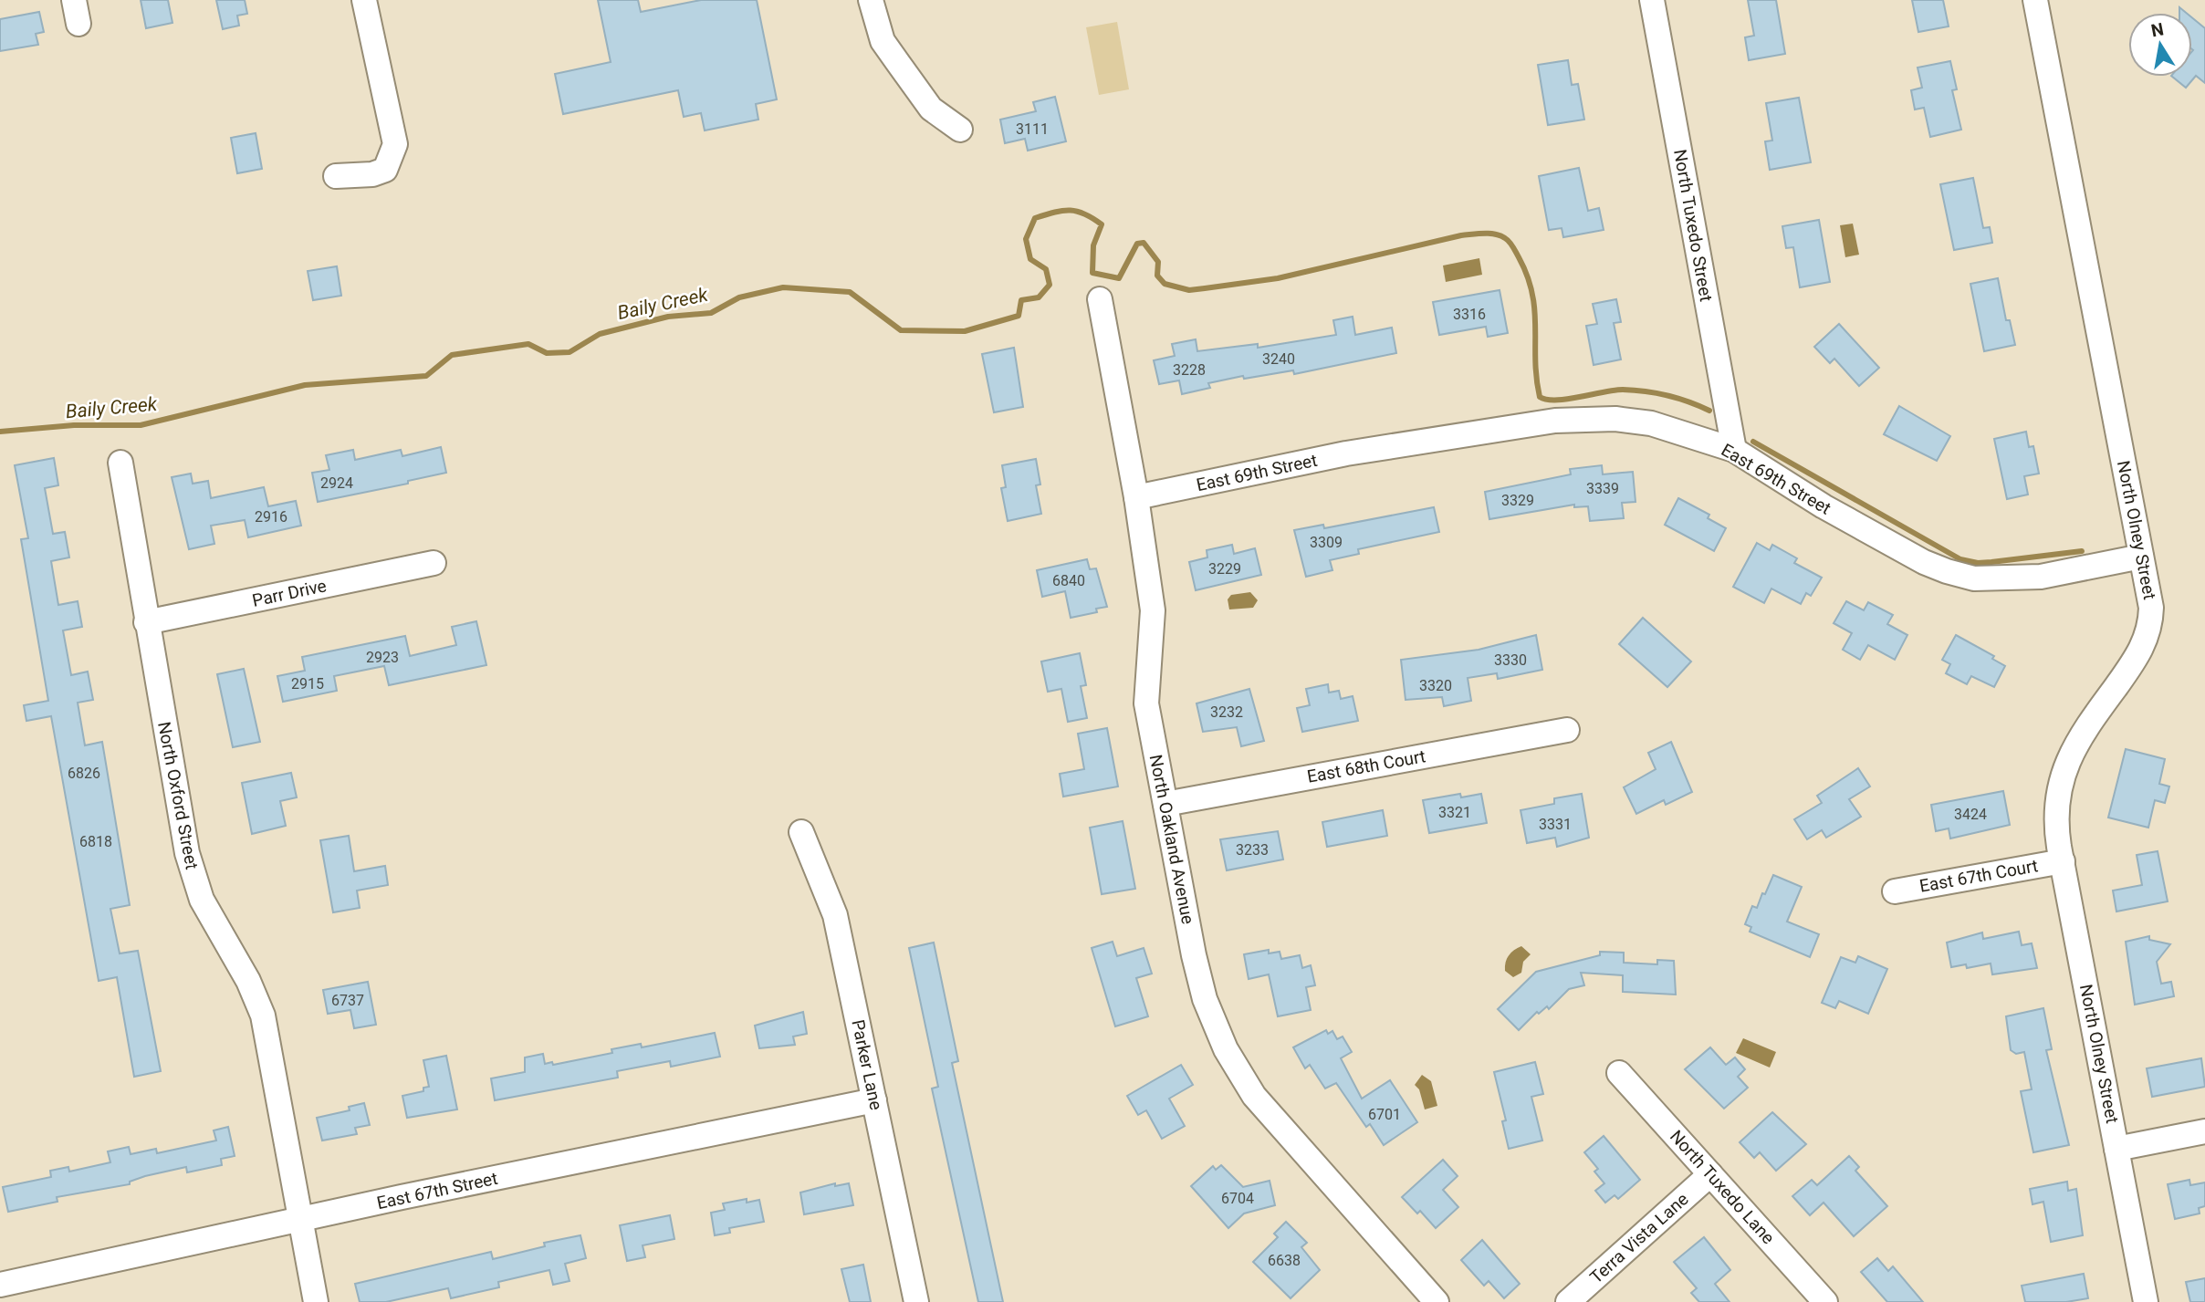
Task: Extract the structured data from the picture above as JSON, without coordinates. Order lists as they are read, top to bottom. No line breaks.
{"streets":{"street":["North Tuxedo Street","East 69th Street","North Olney Street","Parr Drive","East 68th Court","North Oxford Street","North Oakland Avenue","East 67th Court","Parker Lane","North Tuxedo Lane","East 67th Street","Terra Vista Lane"]},"crossings":[["North Tuxedo Street","East 69th Street"],["East 69th Street","North Olney Street"],["East 69th Street","North Oakland Avenue"],["North Olney Street","East 67th Court"],["Parr Drive","North Oxford Street"],["East 68th Court","North Oakland Avenue"],["North Oxford Street","East 67th Street"],["Parker Lane","East 67th Street"],["North Tuxedo Lane","Terra Vista Lane"]],"water":["Baily Creek"],"house_numbers":["3111","3316","3240","3228","2924","3339","3329","2916","3309","3229","6840","2923","3330","2915","3320","3232","6826","3321","3424","3331","6818","3233","6737","6701","6704","6638"],"north":"top"}
